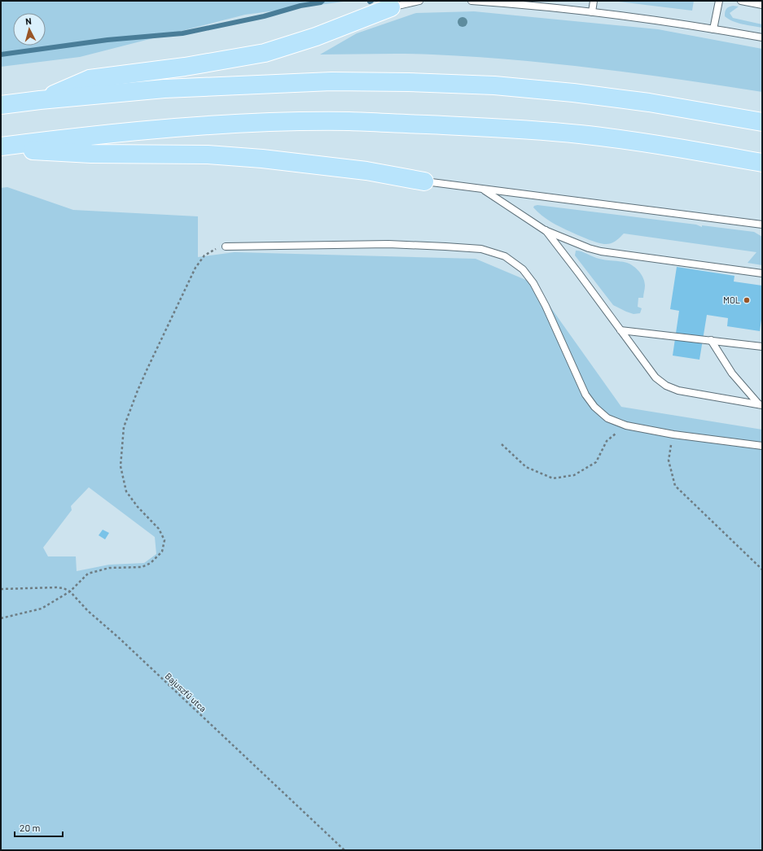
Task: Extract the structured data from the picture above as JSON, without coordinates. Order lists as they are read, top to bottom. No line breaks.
{"streets":{"path":["Bajuszfű utca"]},"places":["MOL"],"scale_bar":"20 m","north":"top"}
